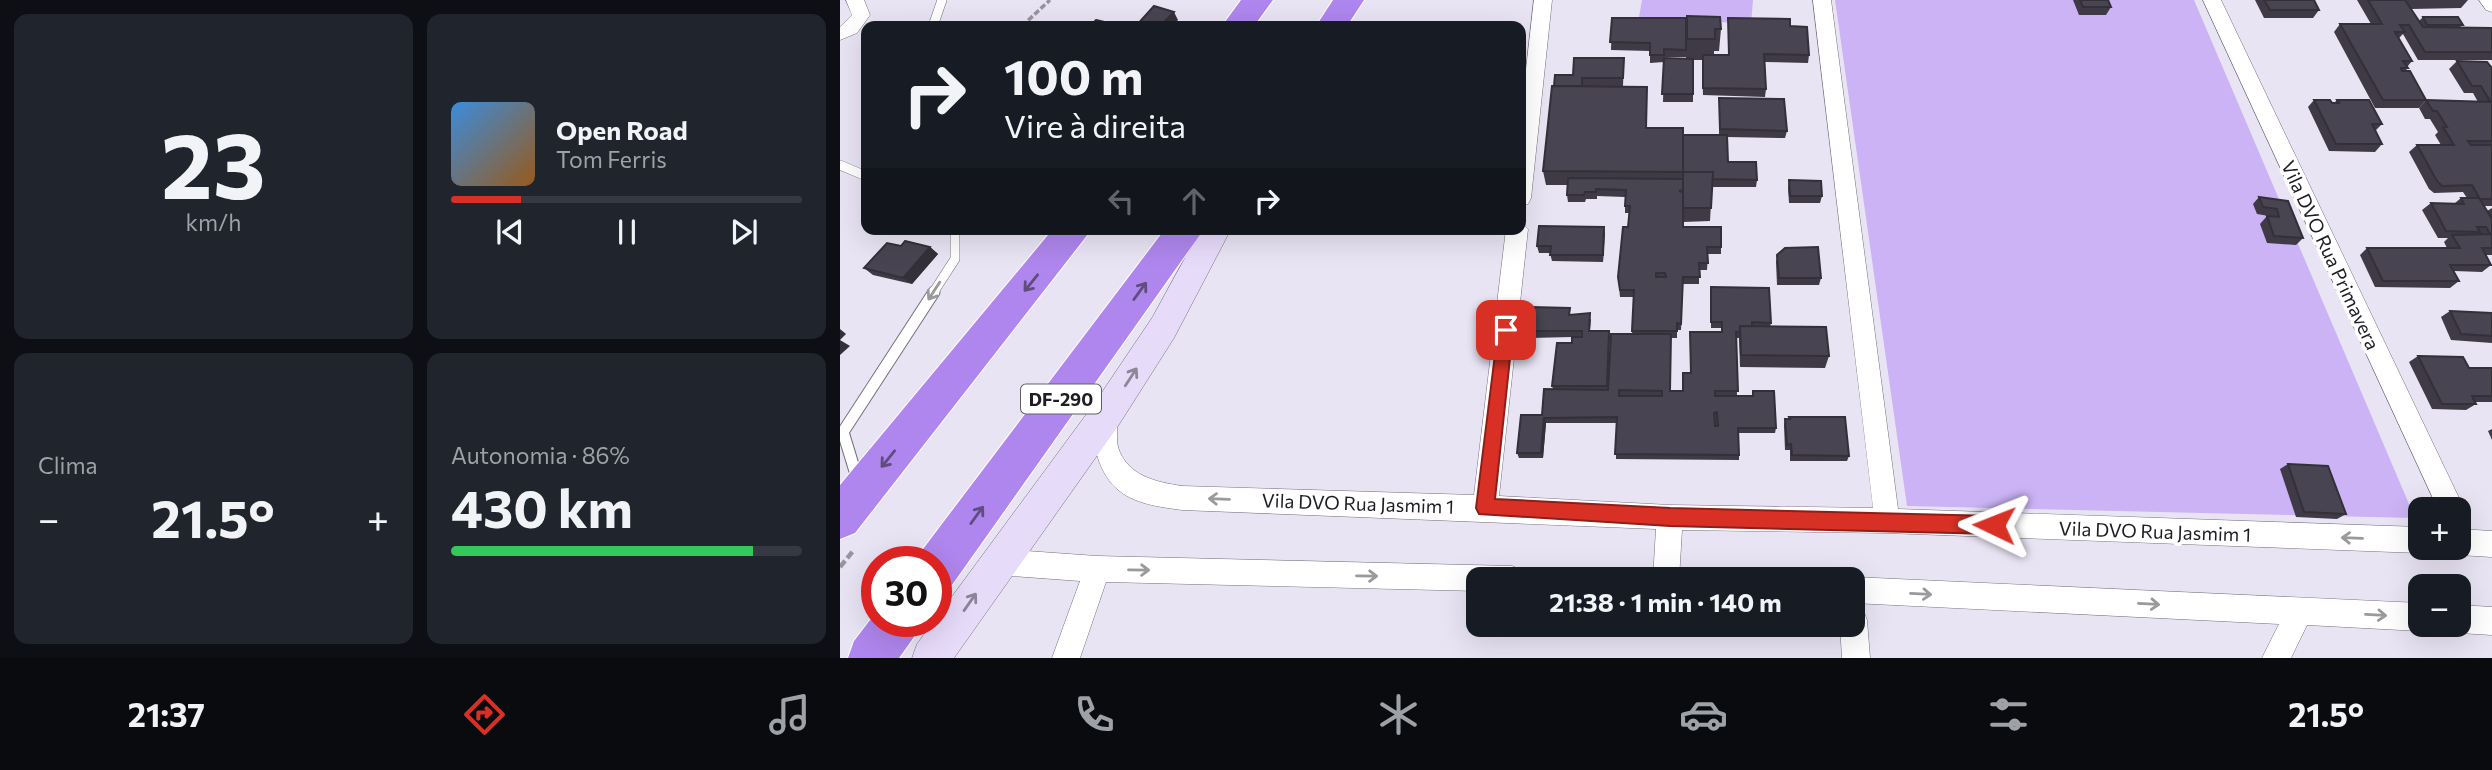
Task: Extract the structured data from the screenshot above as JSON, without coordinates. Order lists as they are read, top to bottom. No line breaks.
{"streets":{"highway":["DF-290"],"street":["Vila DVO Rua Primavera","Vila DVO Rua Jasmim 1"]},"page":{"tile":[["23","km/h"],"Clima",["Autonomia · 86%","430 km"]],"turn":["100 m","Vire à direita"],"song":["Open Road","Tom Ferris"],"heat":["−","21.5°","+"],"map_buttons":["+","−"],"limit":"30","trip":"21:38 · 1 min · 140 m","tabs":["21:37","21.5°"]}}
